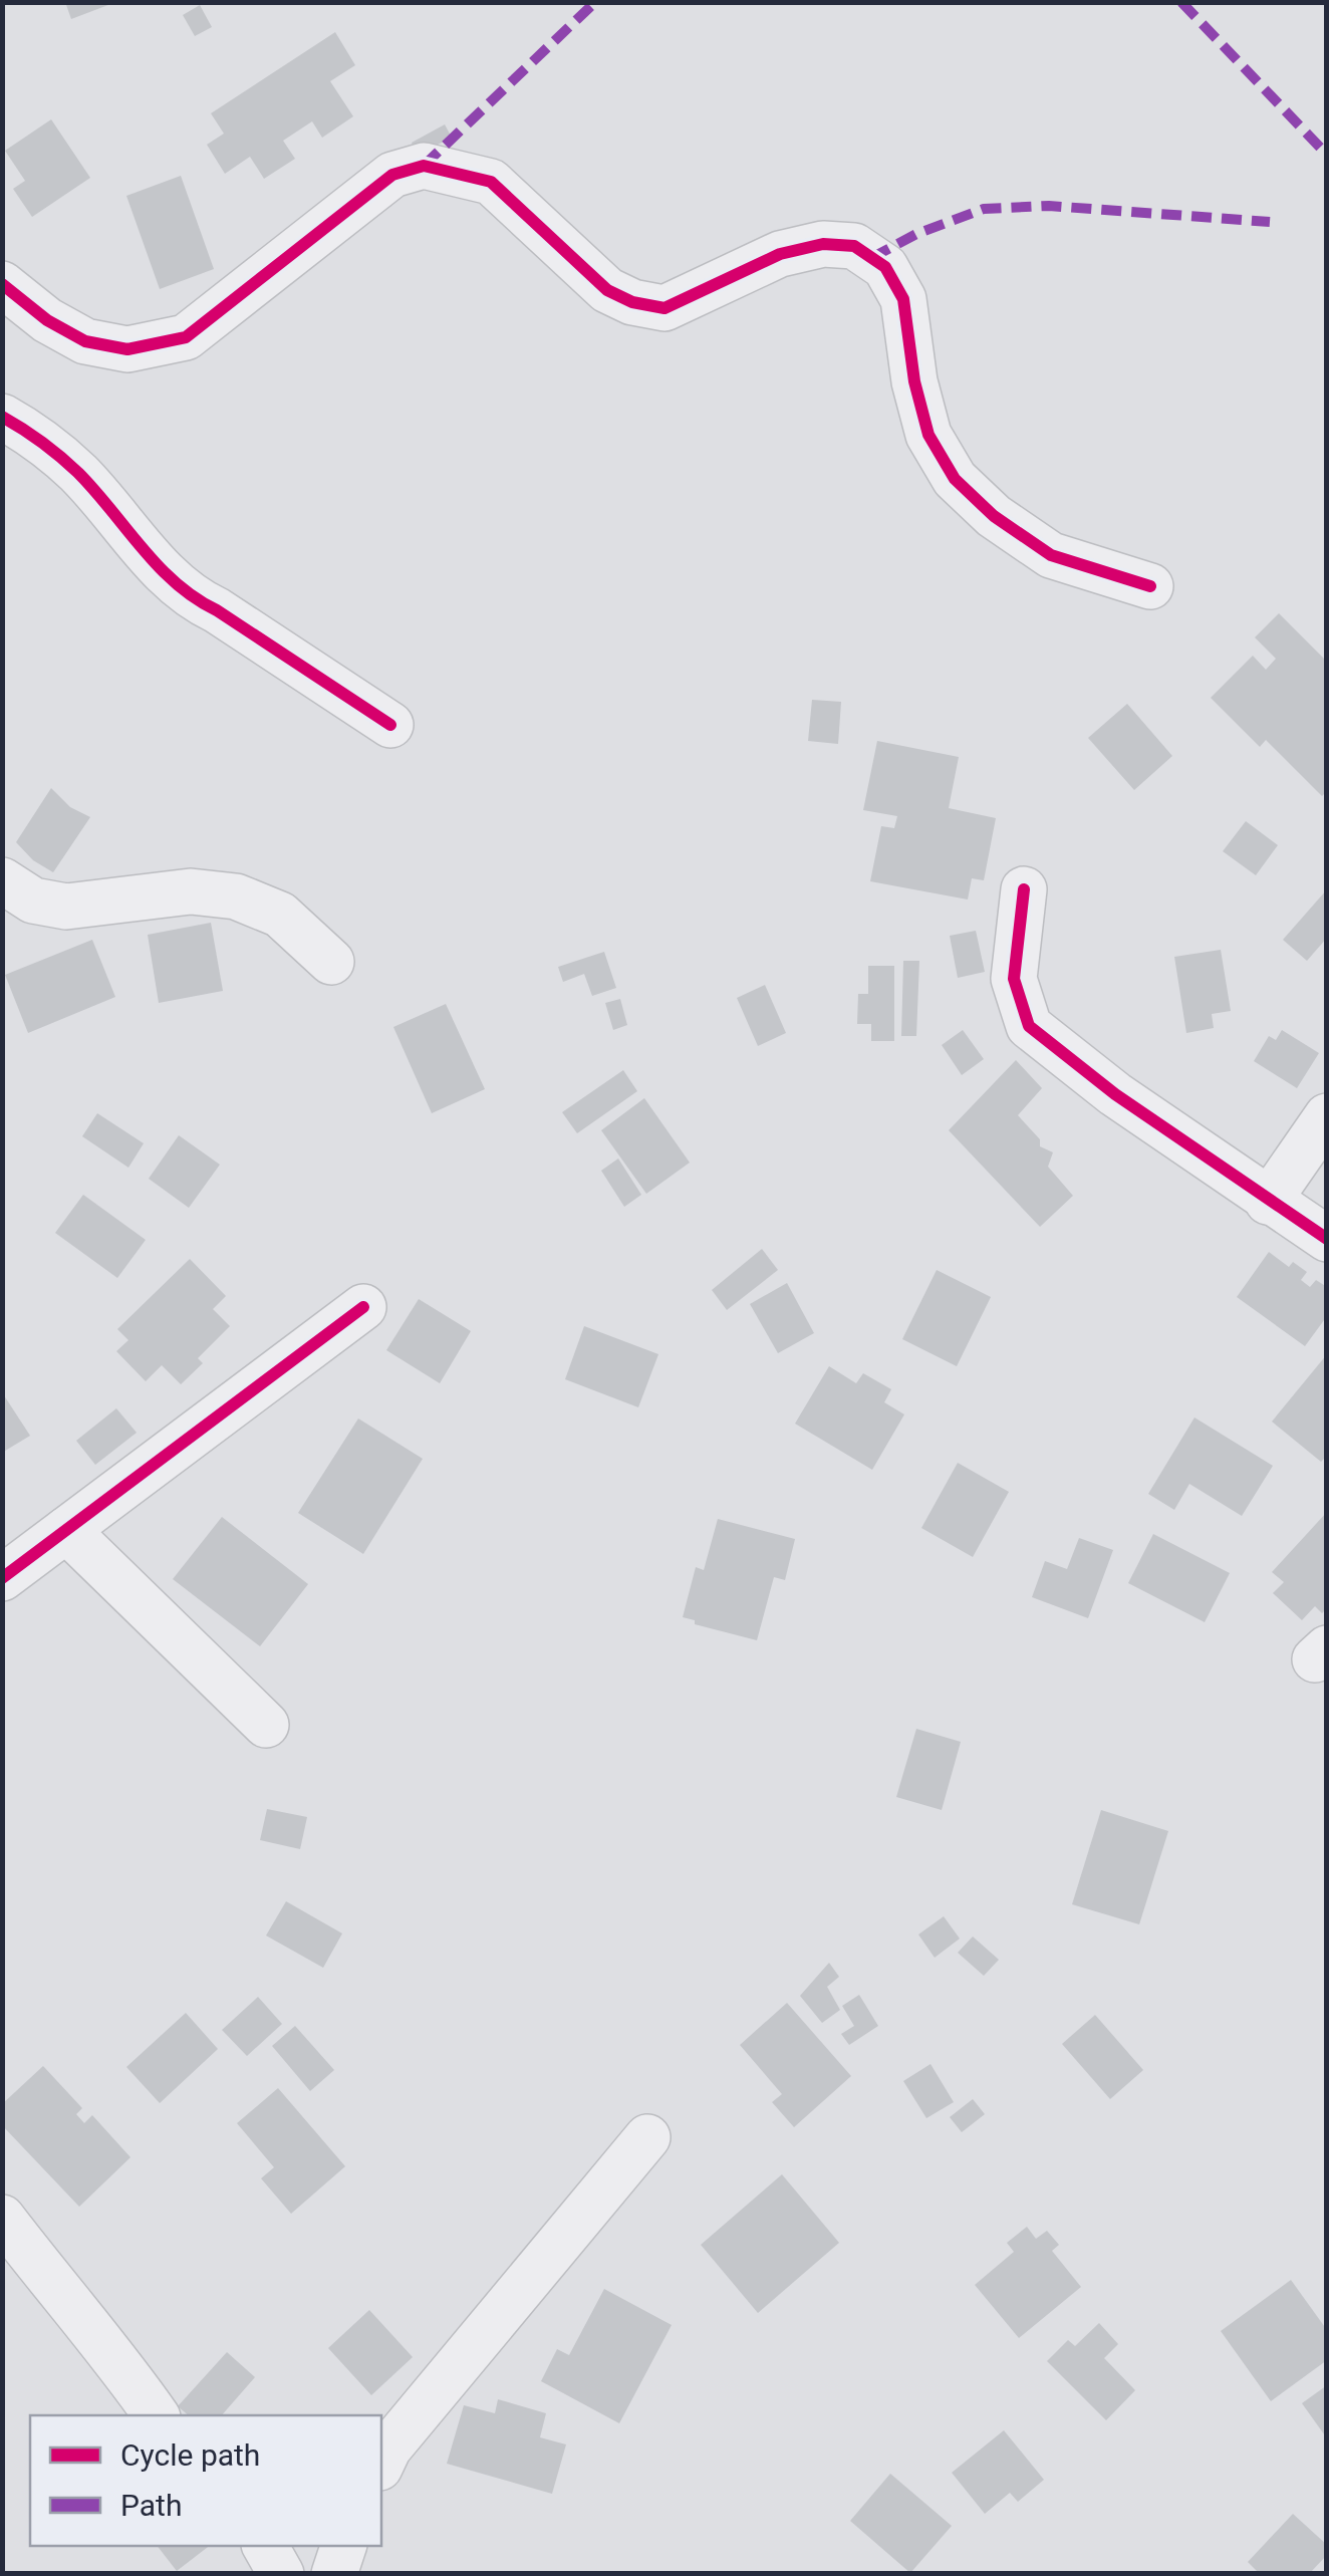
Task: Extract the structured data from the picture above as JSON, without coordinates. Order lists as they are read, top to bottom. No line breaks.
{"legend":["Cycle path","Path"]}
